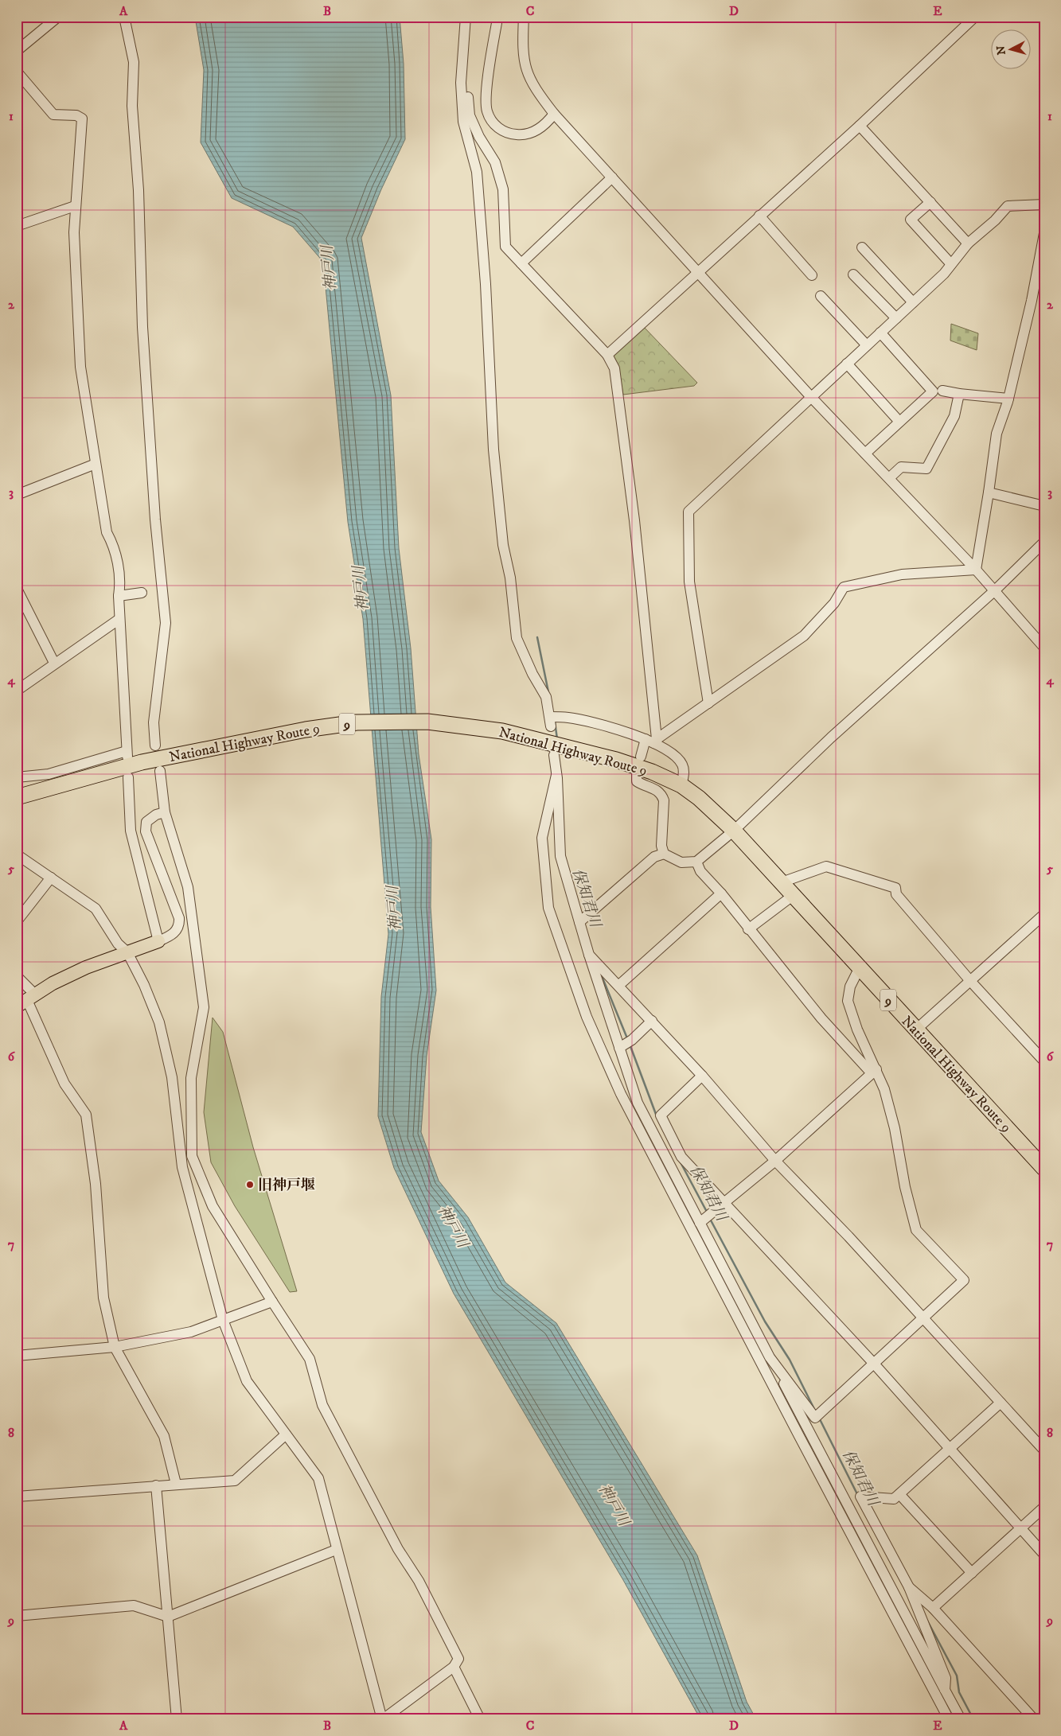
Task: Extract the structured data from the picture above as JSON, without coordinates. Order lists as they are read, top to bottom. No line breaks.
{"streets":{"highway":["9","National Highway Route 9"]},"water":["神戸川","保知君川"],"places":["旧神戸堰"],"north":"left","grid":{"columns":["A","B","C","D","E"],"rows":["1","2","3","4","5","6","7","8","9"]}}
